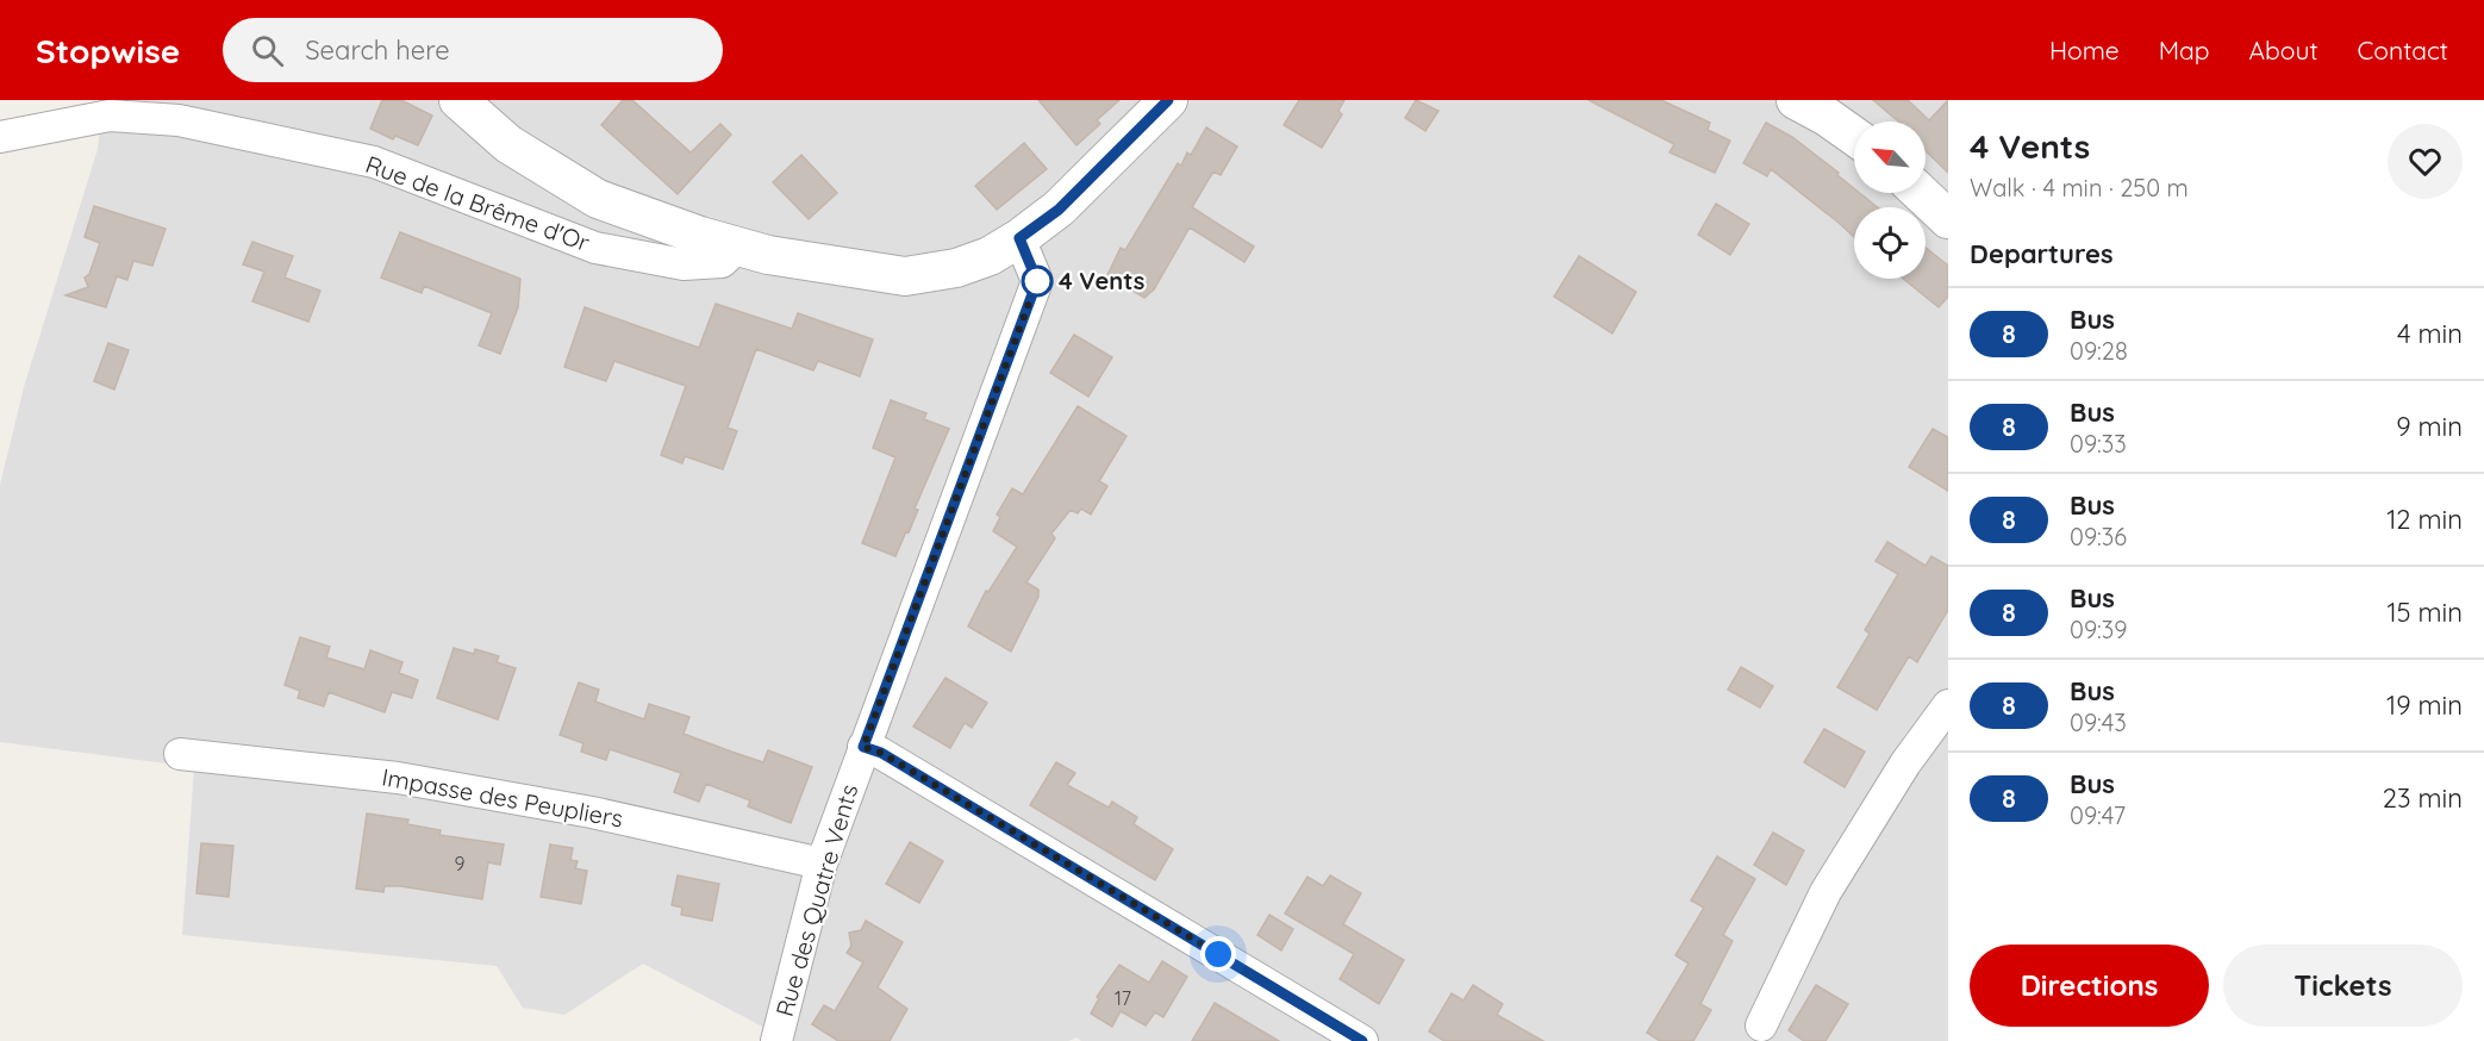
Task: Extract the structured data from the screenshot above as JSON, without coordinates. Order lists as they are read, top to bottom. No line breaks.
{"streets":{"street":["Rue de la Brême d'Or","Impasse des Peupliers","Rue des Quatre Vents"]},"crossings":[["Impasse des Peupliers","Rue des Quatre Vents"]],"places":["4 Vents"],"lines":["bus line 8"],"house_numbers":["9","17"],"north":"top left","page":{"header":"Stopwise","search":"Search here","nav":["Home","Map","About","Contact"],"heading":[["4 Vents","Walk · 4 min · 250 m"],"Departures"],"list":[{"mark":"8","name":"Bus","note":"09:28","value":"4 min"},{"mark":"8","name":"Bus","note":"09:33","value":"9 min"},{"mark":"8","name":"Bus","note":"09:36","value":"12 min"},{"mark":"8","name":"Bus","note":"09:39","value":"15 min"},{"mark":"8","name":"Bus","note":"09:43","value":"19 min"},{"mark":"8","name":"Bus","note":"09:47","value":"23 min"}],"buttons":["Directions","Tickets"]}}
